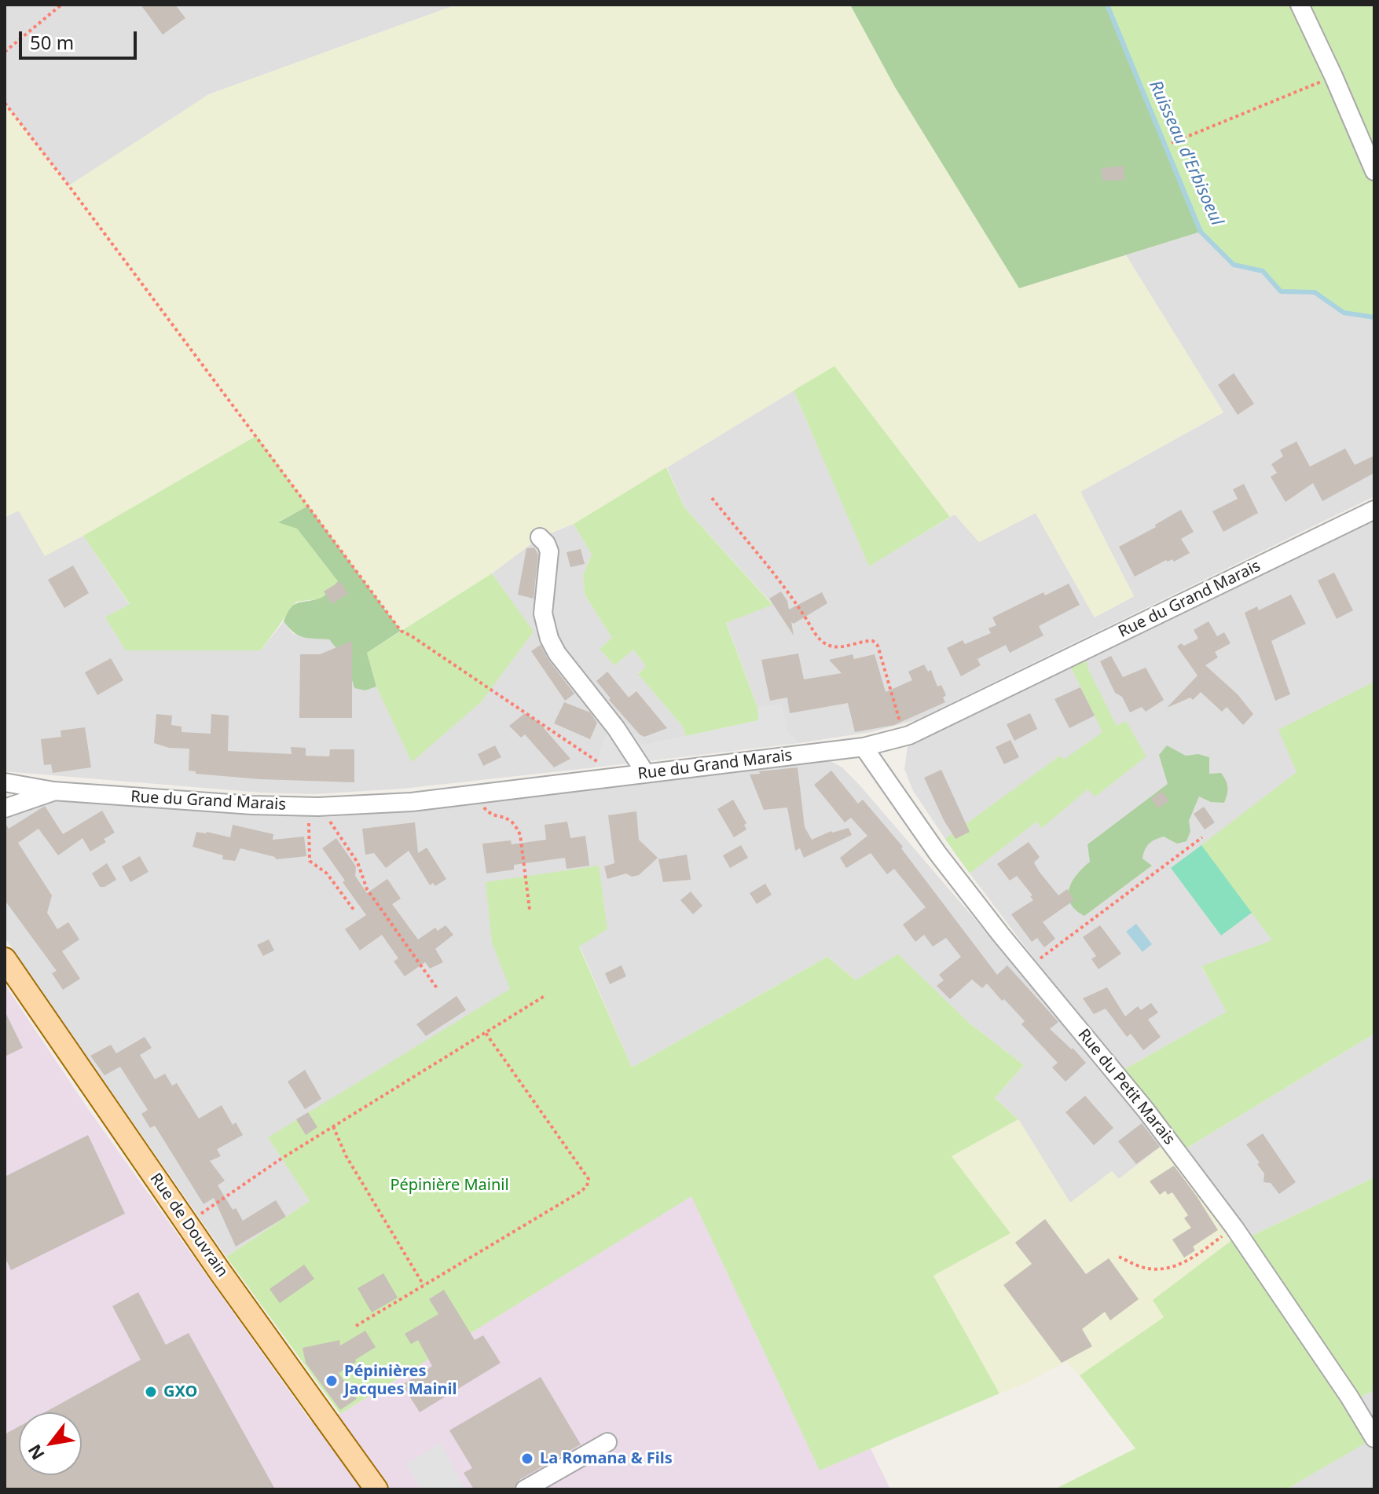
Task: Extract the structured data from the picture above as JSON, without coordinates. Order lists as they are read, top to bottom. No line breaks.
{"streets":{"main road":["Rue de Douvrain"],"street":["Rue du Grand Marais","Rue du Petit Marais"]},"crossings":[["Rue du Grand Marais","Rue du Petit Marais"]],"water":["Ruisseau d'Erbisoeul"],"parks":["Pépinière Mainil"],"places":["Pépinières Jacques Mainil","GXO","La Romana & Fils"],"scale_bar":"50 m","north":"bottom left"}
